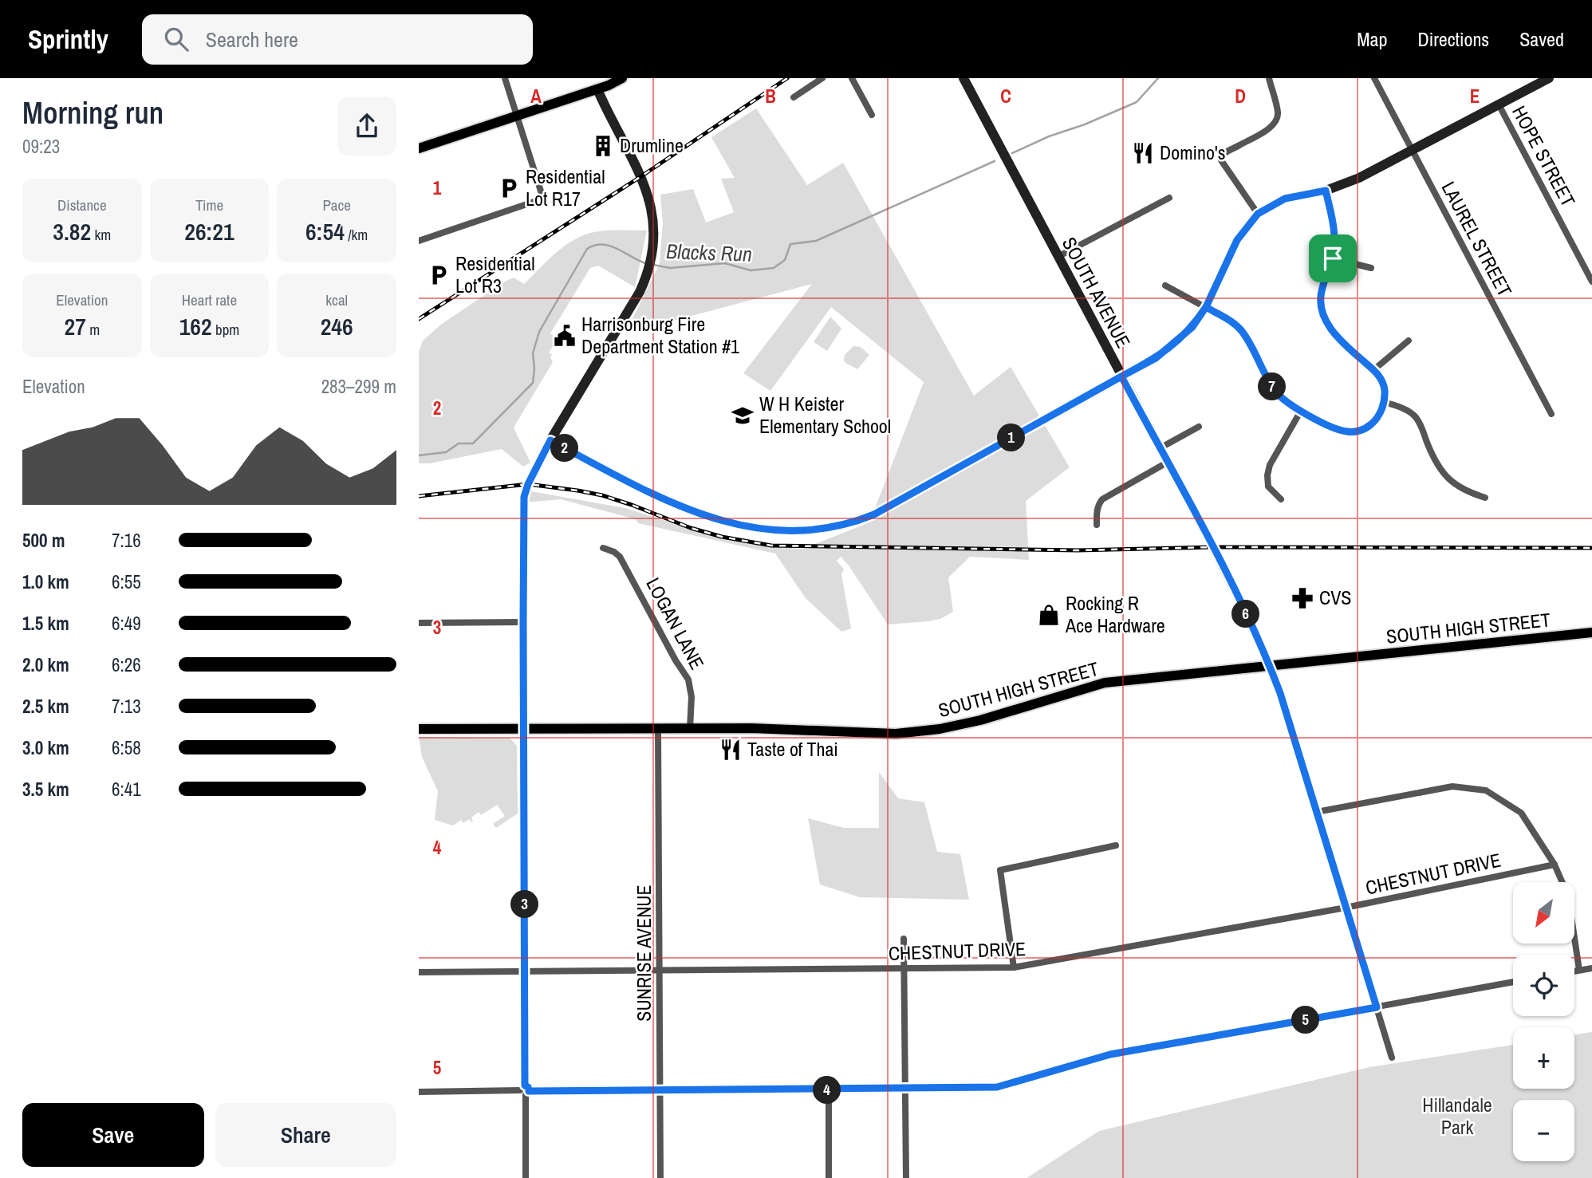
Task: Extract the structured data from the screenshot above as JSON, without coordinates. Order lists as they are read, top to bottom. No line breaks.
{"streets":{"main road":["SOUTH HIGH STREET"],"street":["HOPE STREET","LAUREL STREET","SOUTH AVENUE","LOGAN LANE","CHESTNUT DRIVE","SUNRISE AVENUE"]},"crossings":[["SOUTH AVENUE","SOUTH HIGH STREET"],["SOUTH AVENUE","CHESTNUT DRIVE"],["LOGAN LANE","SOUTH HIGH STREET"],["SOUTH HIGH STREET","SUNRISE AVENUE"],["CHESTNUT DRIVE","SUNRISE AVENUE"]],"water":["Blacks Run"],"parks":["Hillandale Park"],"places":{"building":["Drumline"],"restaurant":["Domino's","Taste of Thai"],"parking":["Residential Lot R17","Residential Lot R3"],"public building":["Harrisonburg Fire Department Station #1"],"school or university":["W H Keister Elementary School"],"pharmacy":["CVS"],"shop":["Rocking R Ace Hardware"]},"north":"bottom left","page":{"header":"Sprintly","search":"Search here","nav":["Map","Directions","Saved"],"heading":["Morning run","09:23"],"stats":[["Distance","3.82 km"],["Time","26:21"],["Pace","6:54 /km"],["Elevation","27 m"],["Heart rate","162 bpm"],["kcal","246"]],"chart":["Elevation","283–299 m"],"pins":["7","1","2","6","3","5","4"],"list":[{"name":"500 m","note":"7:16"},{"name":"1.0 km","note":"6:55"},{"name":"1.5 km","note":"6:49"},{"name":"2.0 km","note":"6:26"},{"name":"2.5 km","note":"7:13"},{"name":"3.0 km","note":"6:58"},{"name":"3.5 km","note":"6:41"}],"map_buttons":["+","−"],"buttons":["Save","Share"]},"grid":{"columns":["A","B","C","D","E"],"rows":["1","2","3","4","5"]}}
